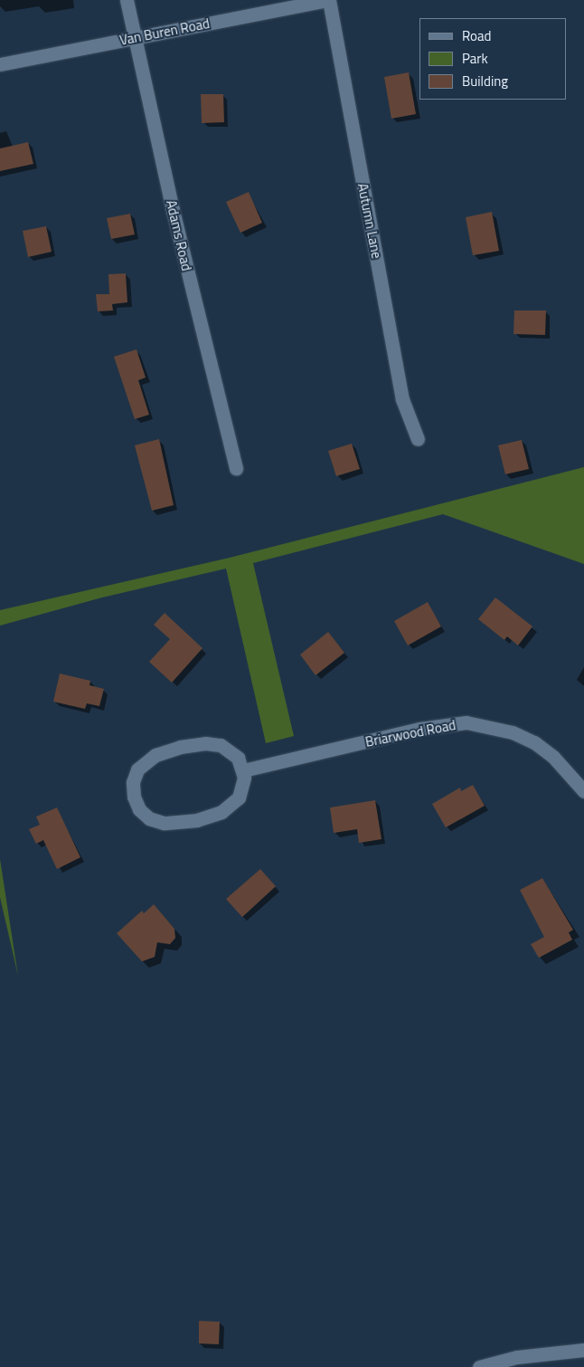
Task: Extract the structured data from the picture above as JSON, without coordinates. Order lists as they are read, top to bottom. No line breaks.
{"streets":{"street":["Van Buren Road","Autumn Lane","Adams Road","Briarwood Road"]},"crossings":[["Van Buren Road","Autumn Lane"],["Van Buren Road","Adams Road"]],"legend":["Road","Park","Building"]}
